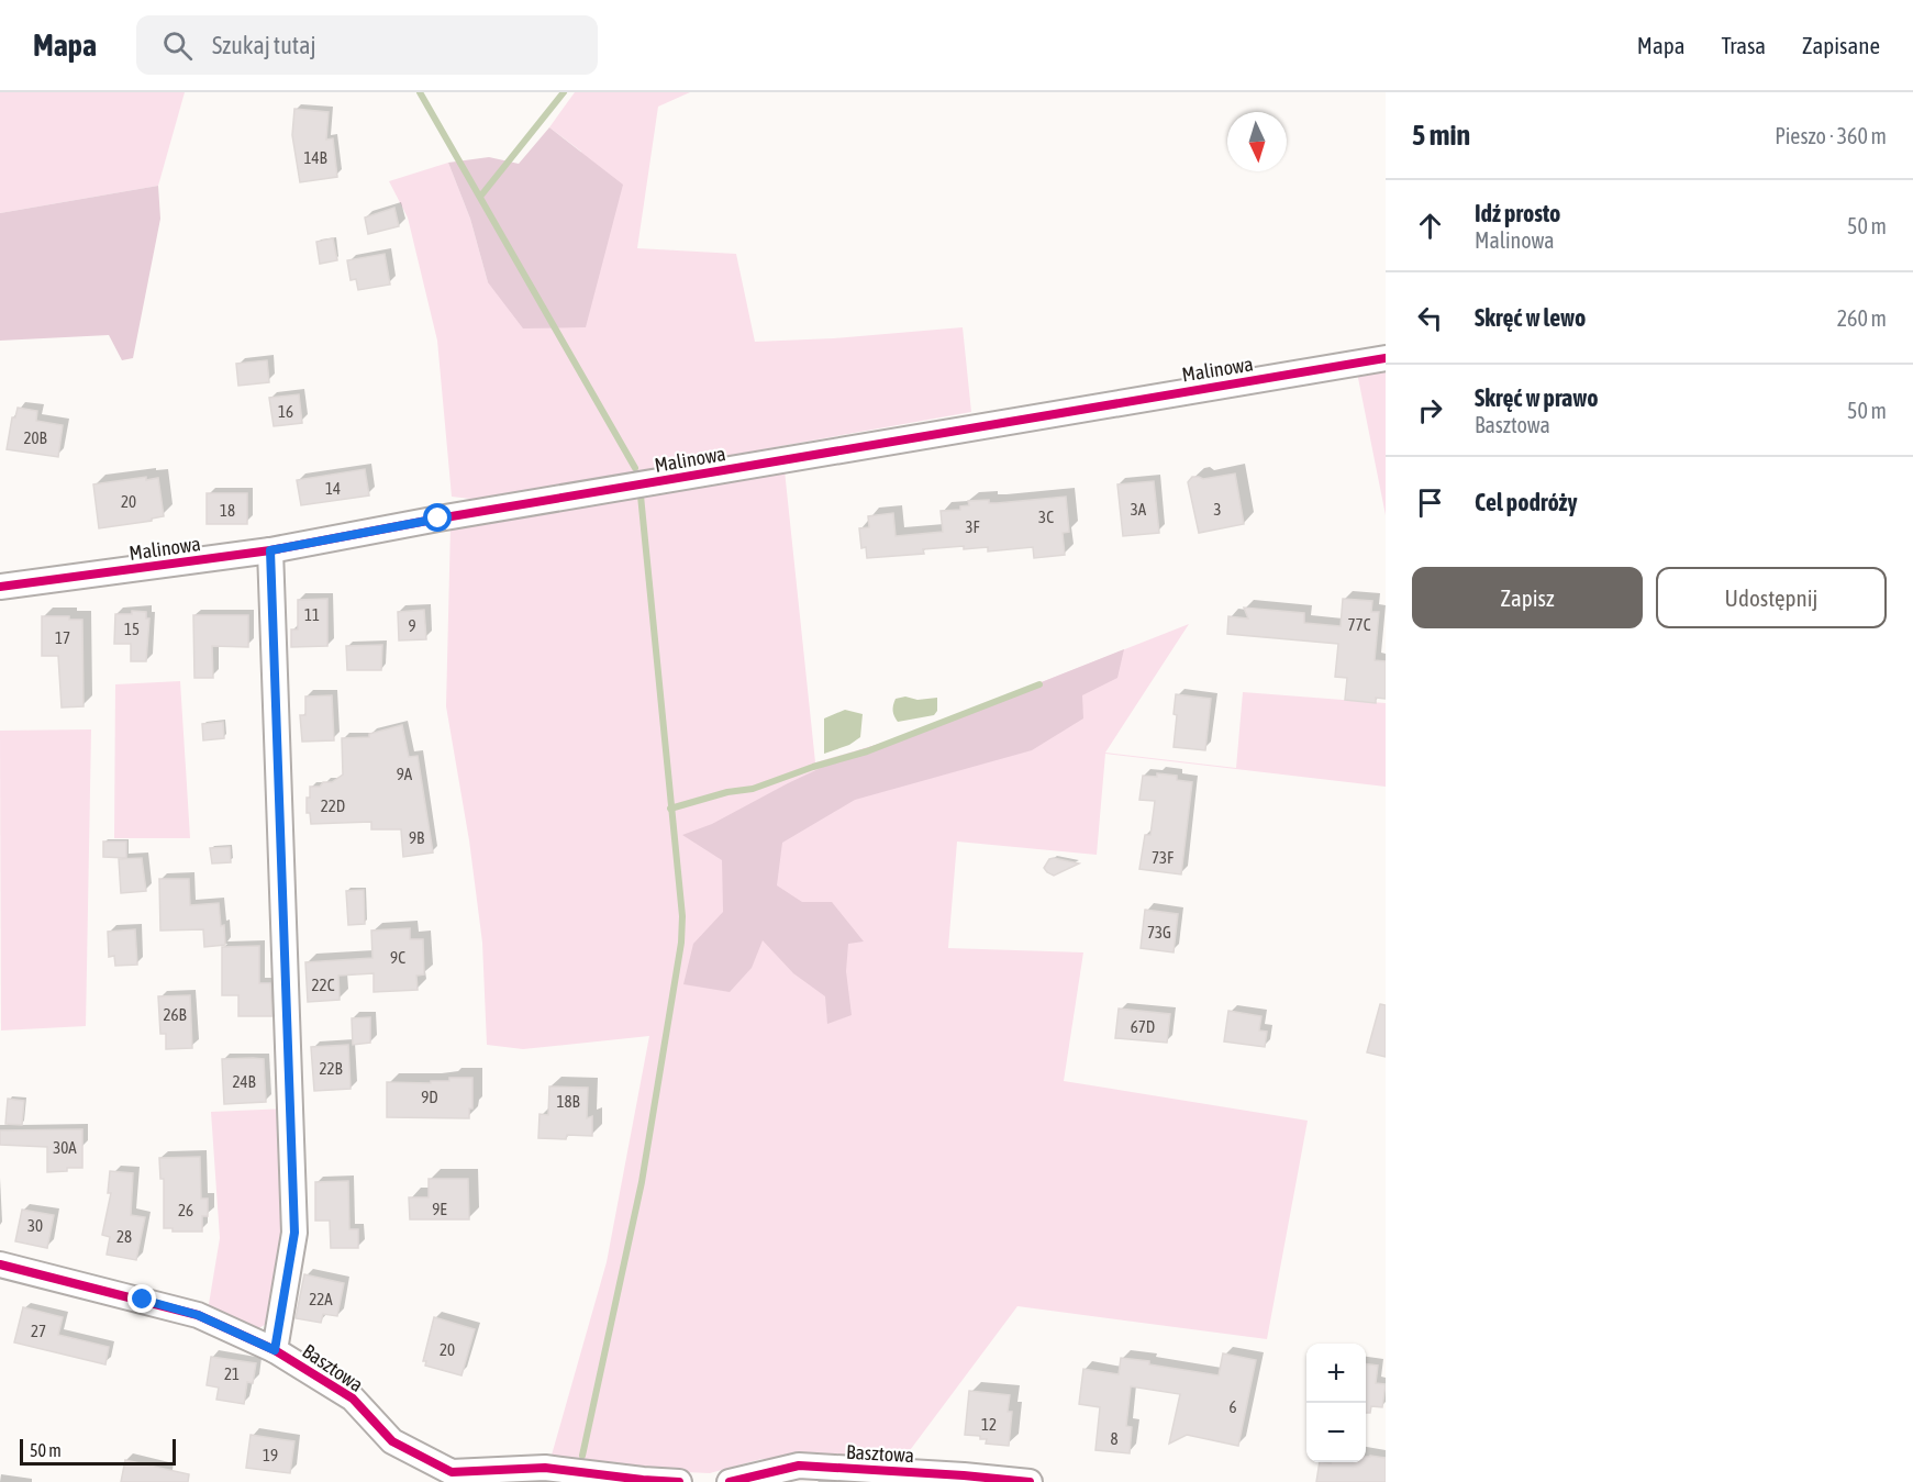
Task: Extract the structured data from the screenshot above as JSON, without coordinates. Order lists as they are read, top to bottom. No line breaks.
{"streets":{"street":["Malinowa","Basztowa"]},"house_numbers":["14B","16","20B","14","20","3A","3","18","3C","3F","11","77C","9","15","17","9A","22D","9B","73F","73G","9C","22C","26B","67D","22B","24B","9D","18B","30A","9E","26","30","28","22A","27","20","21","6","12","8","19"],"scale_bar":"50 m","north":"bottom","page":{"header":"Mapa","search":"Szukaj tutaj","nav":["Mapa","Trasa","Zapisane"],"heading":["5 min","Pieszo · 360 m"],"list":[["Idź prosto","Malinowa","50 m"],["Skręć w lewo","260 m"],["Skręć w prawo","Basztowa","50 m"],"Cel podróży"],"buttons":["Zapisz","Udostępnij"],"map_buttons":["+","−"],"scale":"50 m"}}
